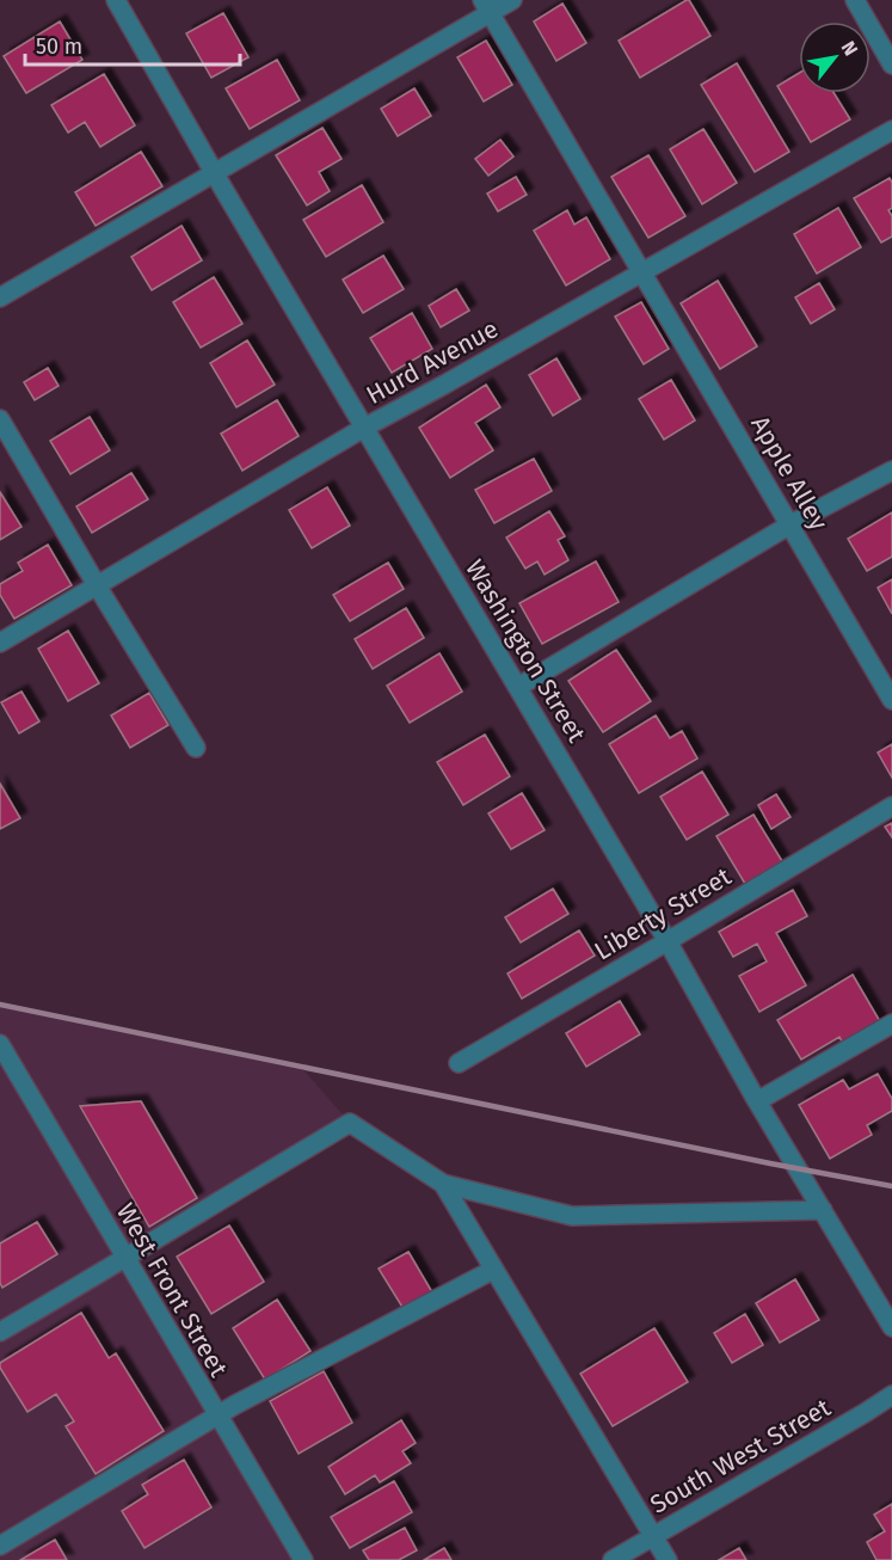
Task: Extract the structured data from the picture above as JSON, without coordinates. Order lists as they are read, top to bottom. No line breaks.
{"streets":{"street":["Hurd Avenue","Apple Alley","Washington Street","Liberty Street","West Front Street","South West Street"]},"crossings":[["Hurd Avenue","Apple Alley"],["Hurd Avenue","Washington Street"],["Washington Street","Liberty Street"]],"scale_bar":"50 m","north":"top right"}
